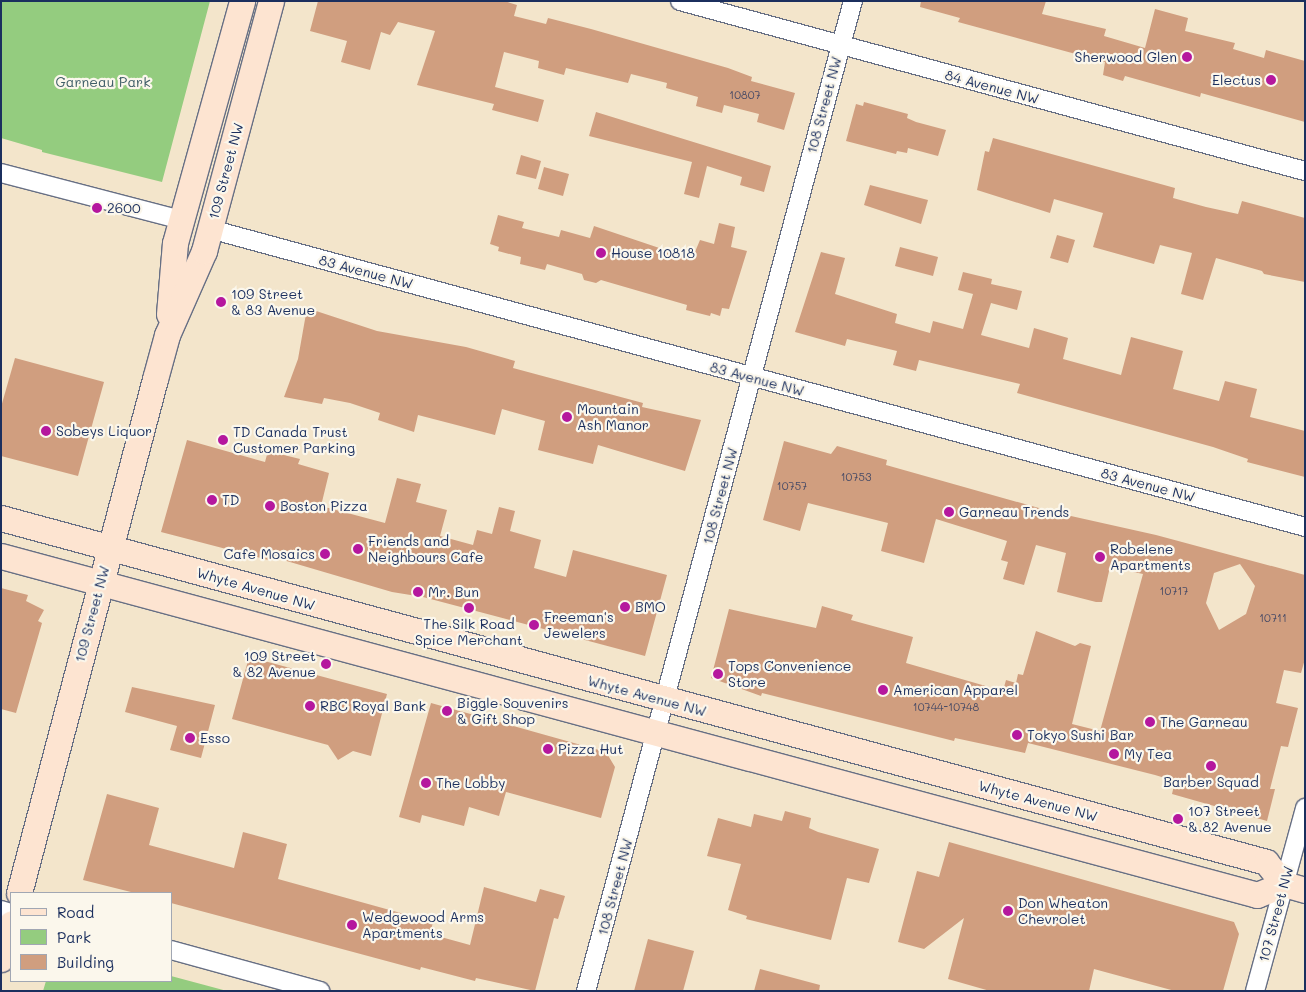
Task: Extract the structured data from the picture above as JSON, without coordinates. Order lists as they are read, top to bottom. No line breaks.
{"streets":{"main road":["109 Street NW","Whyte Avenue NW"],"street":["84 Avenue NW","108 Street NW","83 Avenue NW","107 Street NW"]},"crossings":[["84 Avenue NW","108 Street NW"],["108 Street NW","83 Avenue NW"],["108 Street NW","Whyte Avenue NW"],["109 Street NW","83 Avenue NW"],["109 Street NW","Whyte Avenue NW"],["Whyte Avenue NW","107 Street NW"]],"parks":["Garneau Park"],"places":["Sherwood Glen","Electus","2600","House 10818","109 Street & 83 Avenue","Mountain Ash Manor","Sobeys Liquor","TD Canada Trust Customer Parking","TD","Boston Pizza","Garneau Trends","Friends and Neighbours Cafe","Cafe Mosaics","Robelene Apartments","Mr. Bun","BMO","The Silk Road Spice Merchant","Freeman's Jewelers","109 Street & 82 Avenue","Tops Convenience Store","American Apparel","RBC Royal Bank","Biggle Souvenirs & Gift Shop","The Garneau","Tokyo Sushi Bar","Esso","Pizza Hut","My Tea","Barber Squad","The Lobby","107 Street & 82 Avenue","Don Wheaton Chevrolet","Wedgewood Arms Apartments"],"house_numbers":["10807","10753","10757","10717","10711","10744-10748"],"legend":["Road","Park","Building"]}
